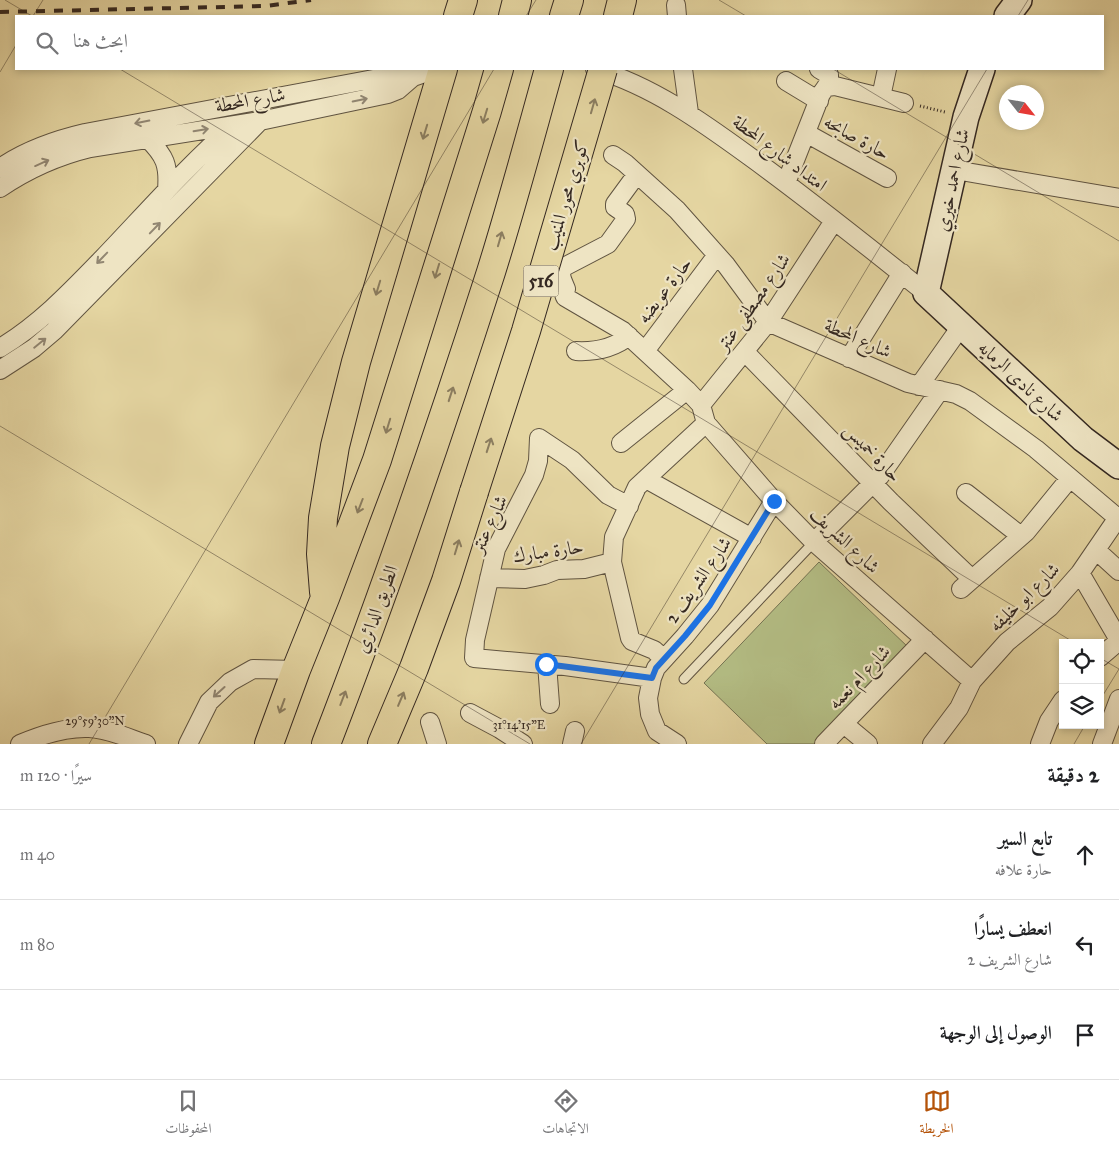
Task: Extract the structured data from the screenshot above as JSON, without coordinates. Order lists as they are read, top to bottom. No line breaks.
{"streets":{"highway":["كوبري محور المنيب","516","الطريق الدائري"],"main road":["شارع احمد خيري","شارع نادى الرمايه"],"street":["شارع المحطة","حارة صابحه","امتداد شارع المحطة","حارة عويضه","شارع مصطفى عنتر","حارة خميس","شارع عنتر","شارع الشريف","حارة مبارك","شارع الشريف 2","شارع ابو خليفه","شارع ام نعمه"]},"crossings":[["شارع المحطة","حارة عويضه"],["شارع المحطة","شارع مصطفى عنتر"],["شارع المحطة","شارع الشريف"],["شارع المحطة","شارع ابو خليفه"],["امتداد شارع المحطة","شارع احمد خيري"],["امتداد شارع المحطة","شارع مصطفى عنتر"],["امتداد شارع المحطة","شارع نادى الرمايه"],["شارع احمد خيري","شارع نادى الرمايه"],["حارة عويضه","شارع الشريف"],["شارع مصطفى عنتر","حارة خميس"],["شارع مصطفى عنتر","شارع الشريف"],["شارع عنتر","حارة مبارك"],["شارع الشريف","شارع الشريف 2"],["شارع الشريف","شارع ابو خليفه"],["شارع الشريف","شارع ام نعمه"]],"north":"bottom right","page":{"search":"ابحث هنا","heading":["2 دقيقة","سيرًا · 120 m"],"list":[["تابع السير","حارة علافه","40 m"],["انعطف يسارًا","شارع الشريف 2","80 m"],"الوصول إلى الوجهة"],"nav":["الخريطة","الاتجاهات","المحفوظات"]},"coordinates":["29°59'30\"N","31°14'15\"E"]}
